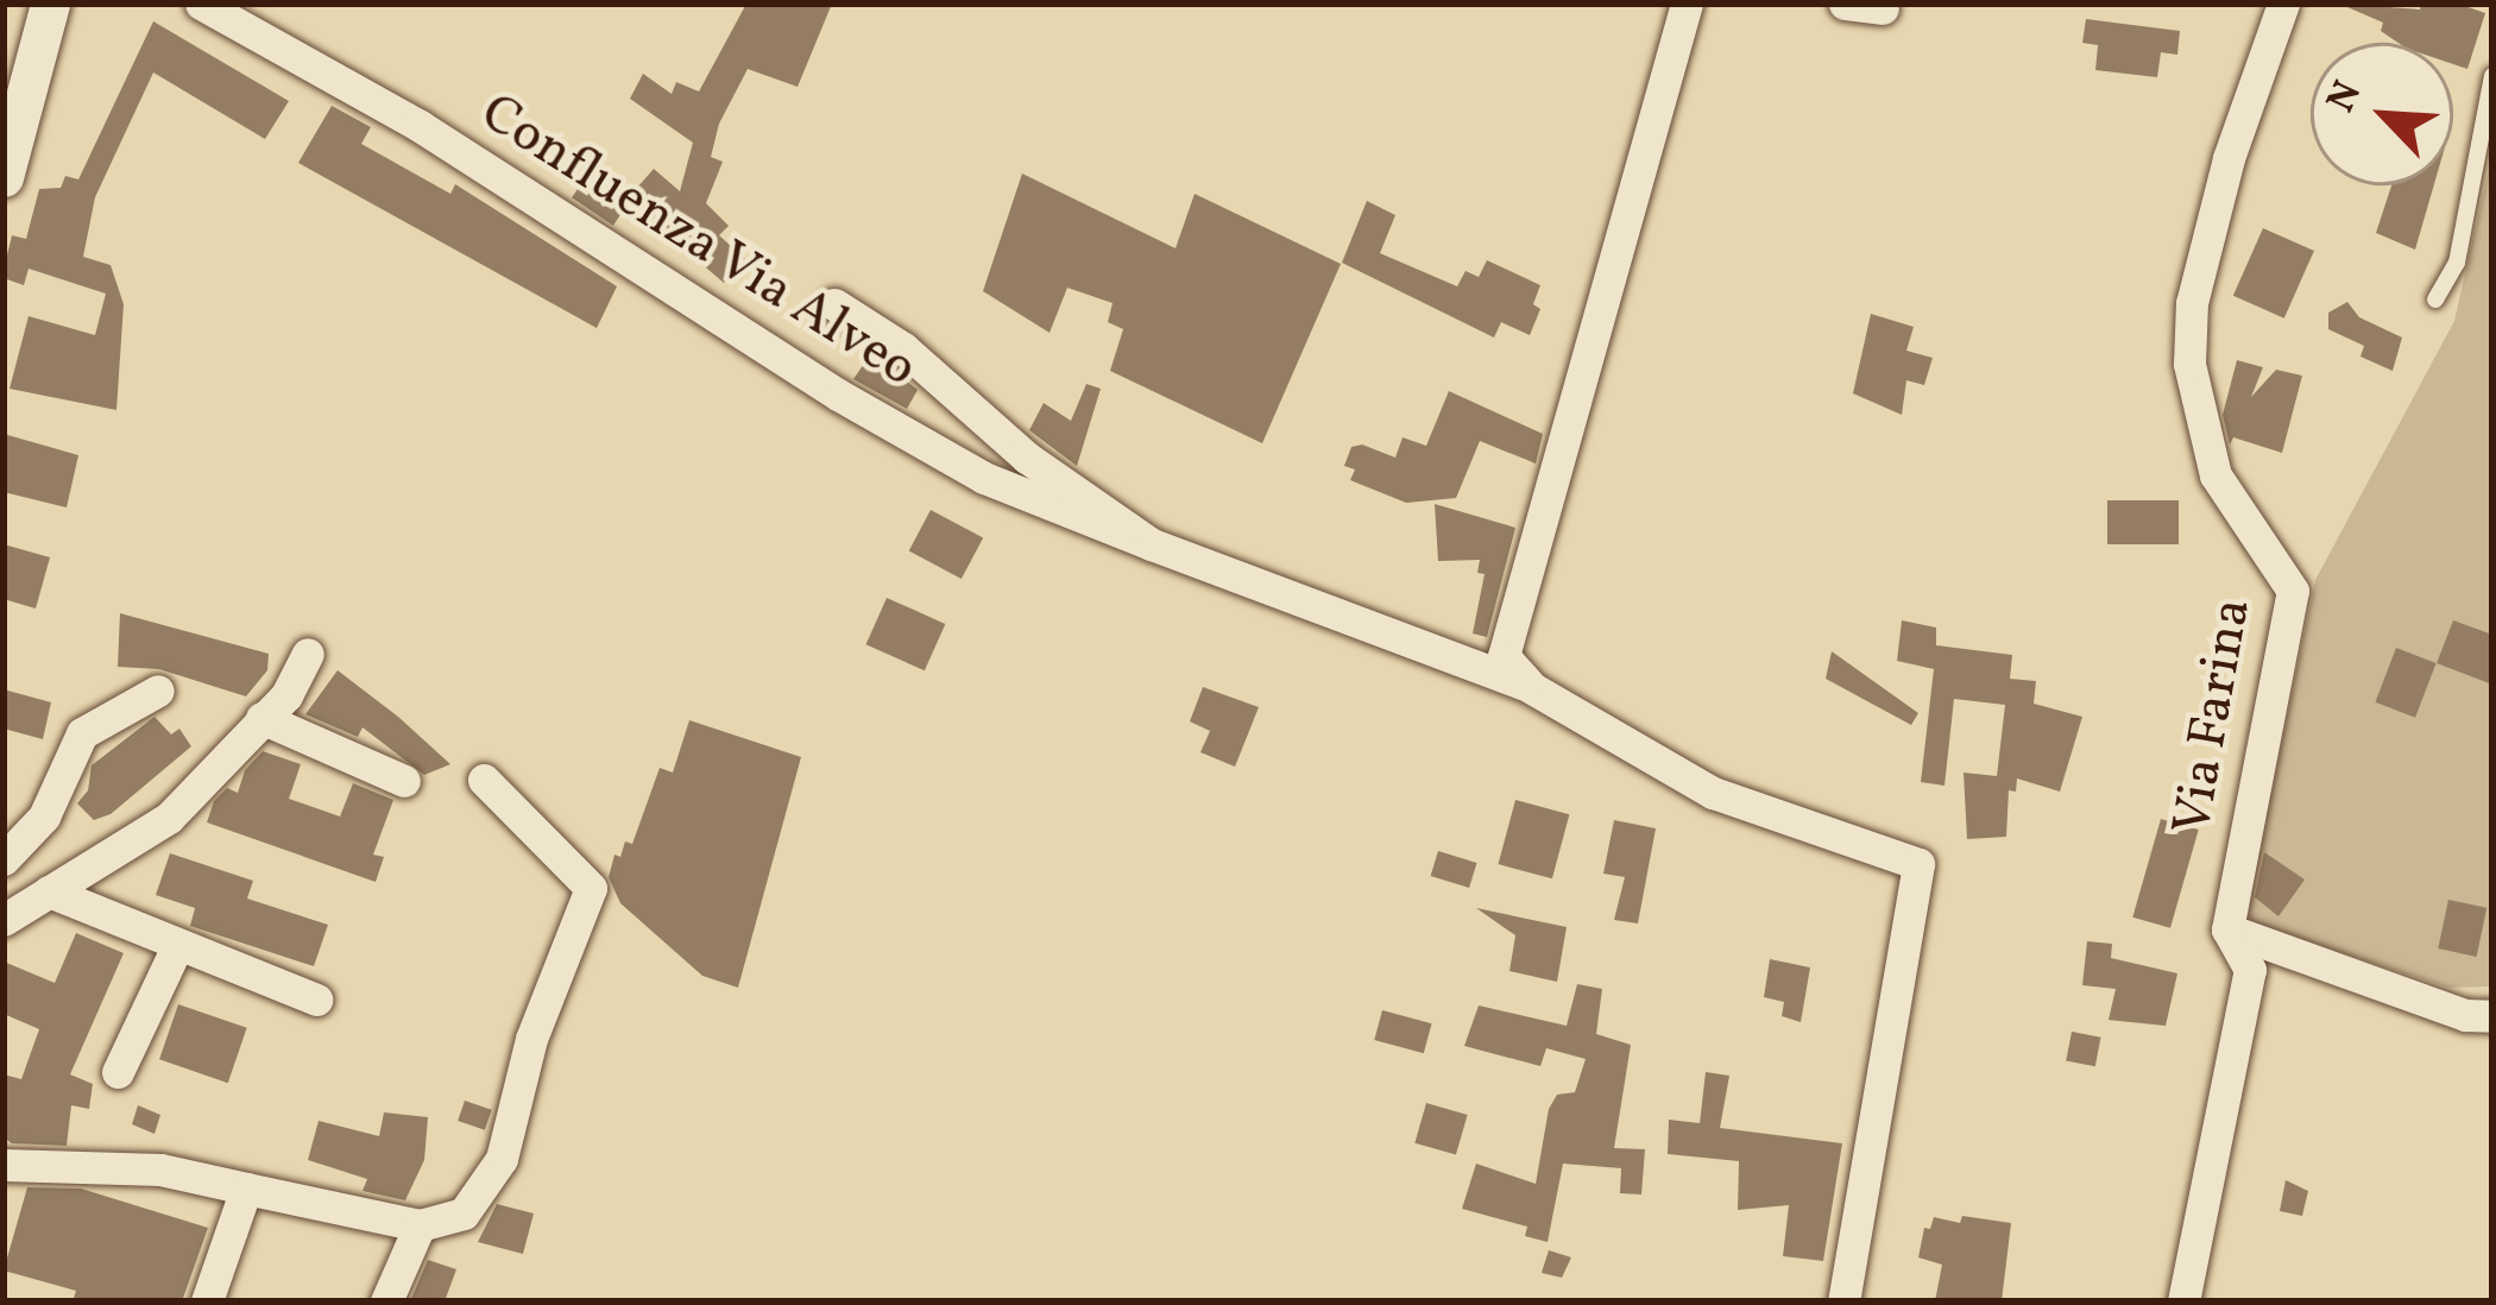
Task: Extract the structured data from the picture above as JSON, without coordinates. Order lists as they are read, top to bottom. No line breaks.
{"streets":{"street":["Confluenza Via Alveo","Via Farina"]},"north":"top left"}
